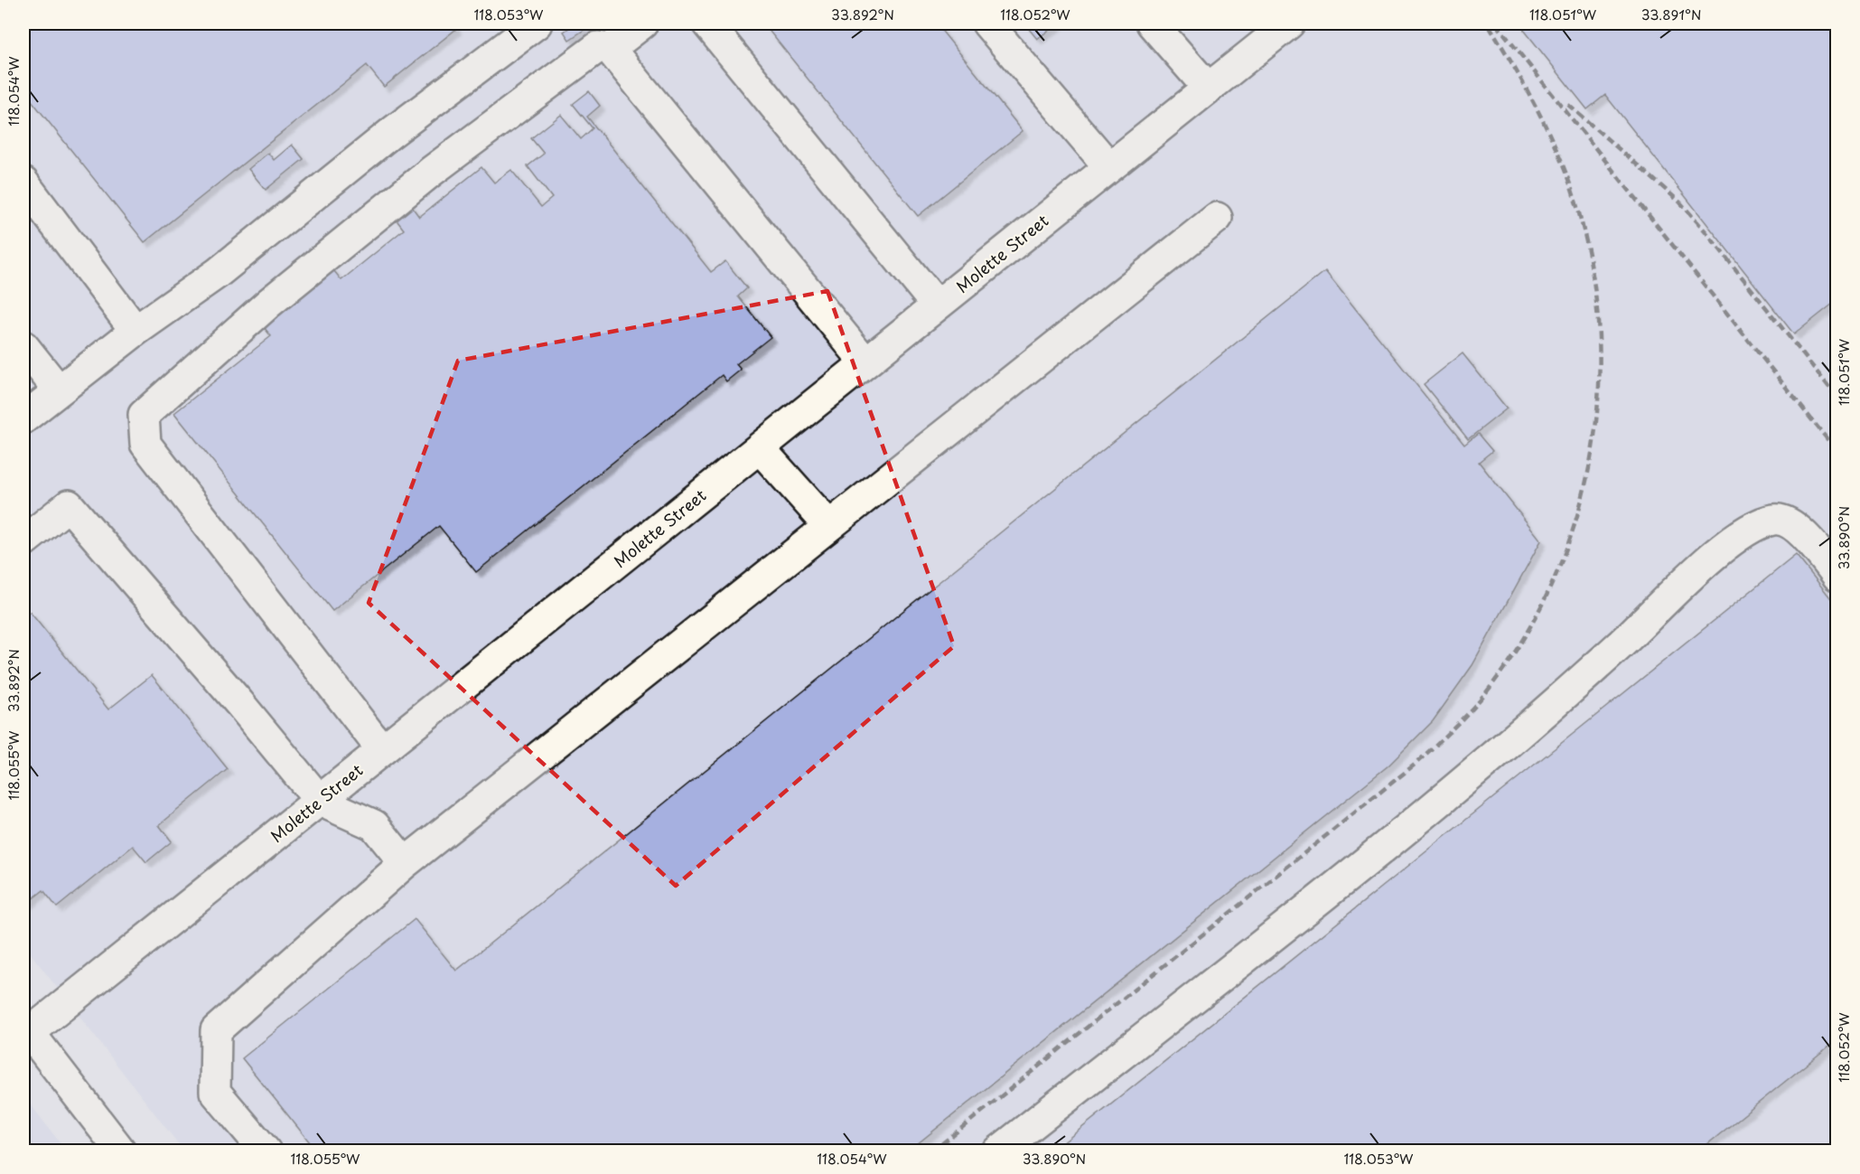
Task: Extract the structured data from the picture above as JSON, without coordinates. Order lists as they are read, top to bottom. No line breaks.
{"streets":{"street":["Molette Street"]},"coordinates":["118.053°W","33.892°N","118.052°W","118.051°W","33.891°N","118.054°W","33.890°N","118.055°W"]}
